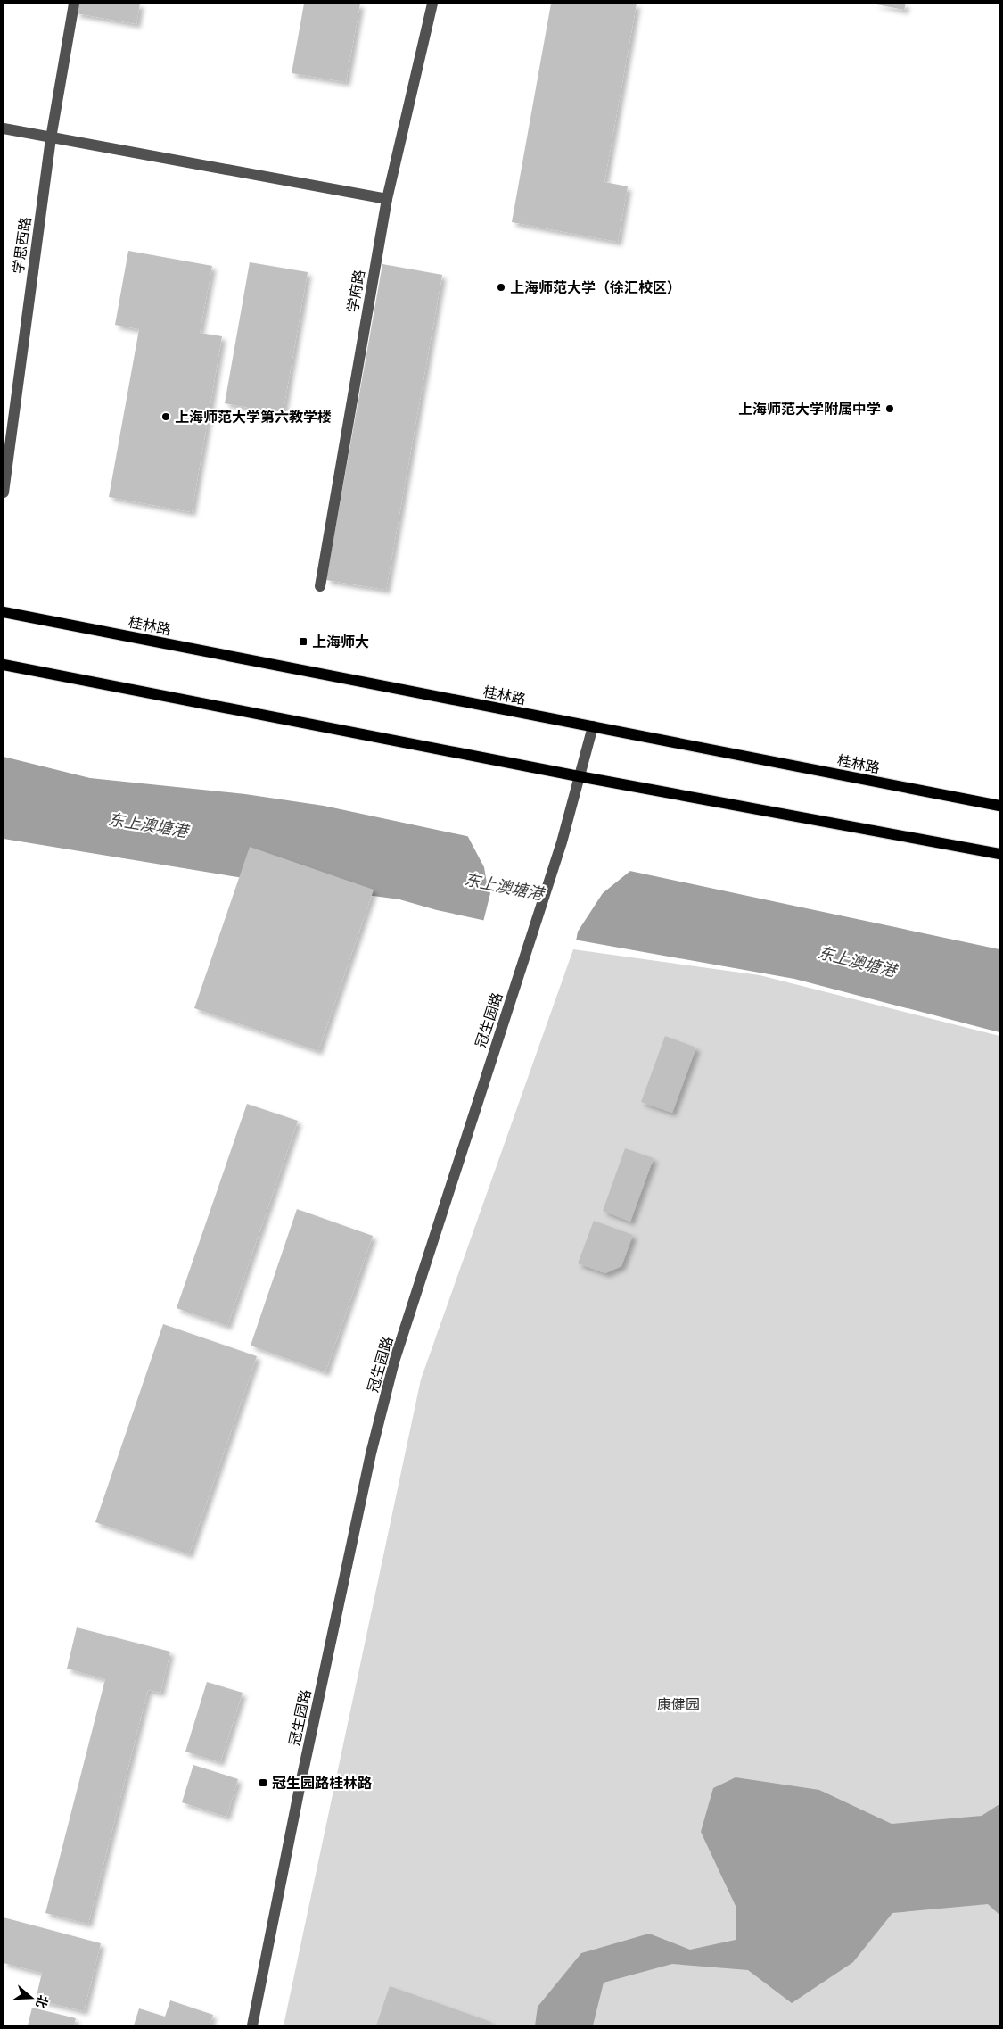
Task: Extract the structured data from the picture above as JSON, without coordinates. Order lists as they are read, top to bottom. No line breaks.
{"streets":{"main road":["桂林路"],"street":["学思西路","学府路","冠生园路"]},"crossings":[["桂林路","冠生园路"]],"water":["东上澳塘港"],"parks":["康健园"],"places":{"other":["上海师范大学（徐汇校区）","上海师范大学附属中学","上海师范大学第六教学楼"],"transit":["上海师大","冠生园路桂林路"]},"north":"right"}
